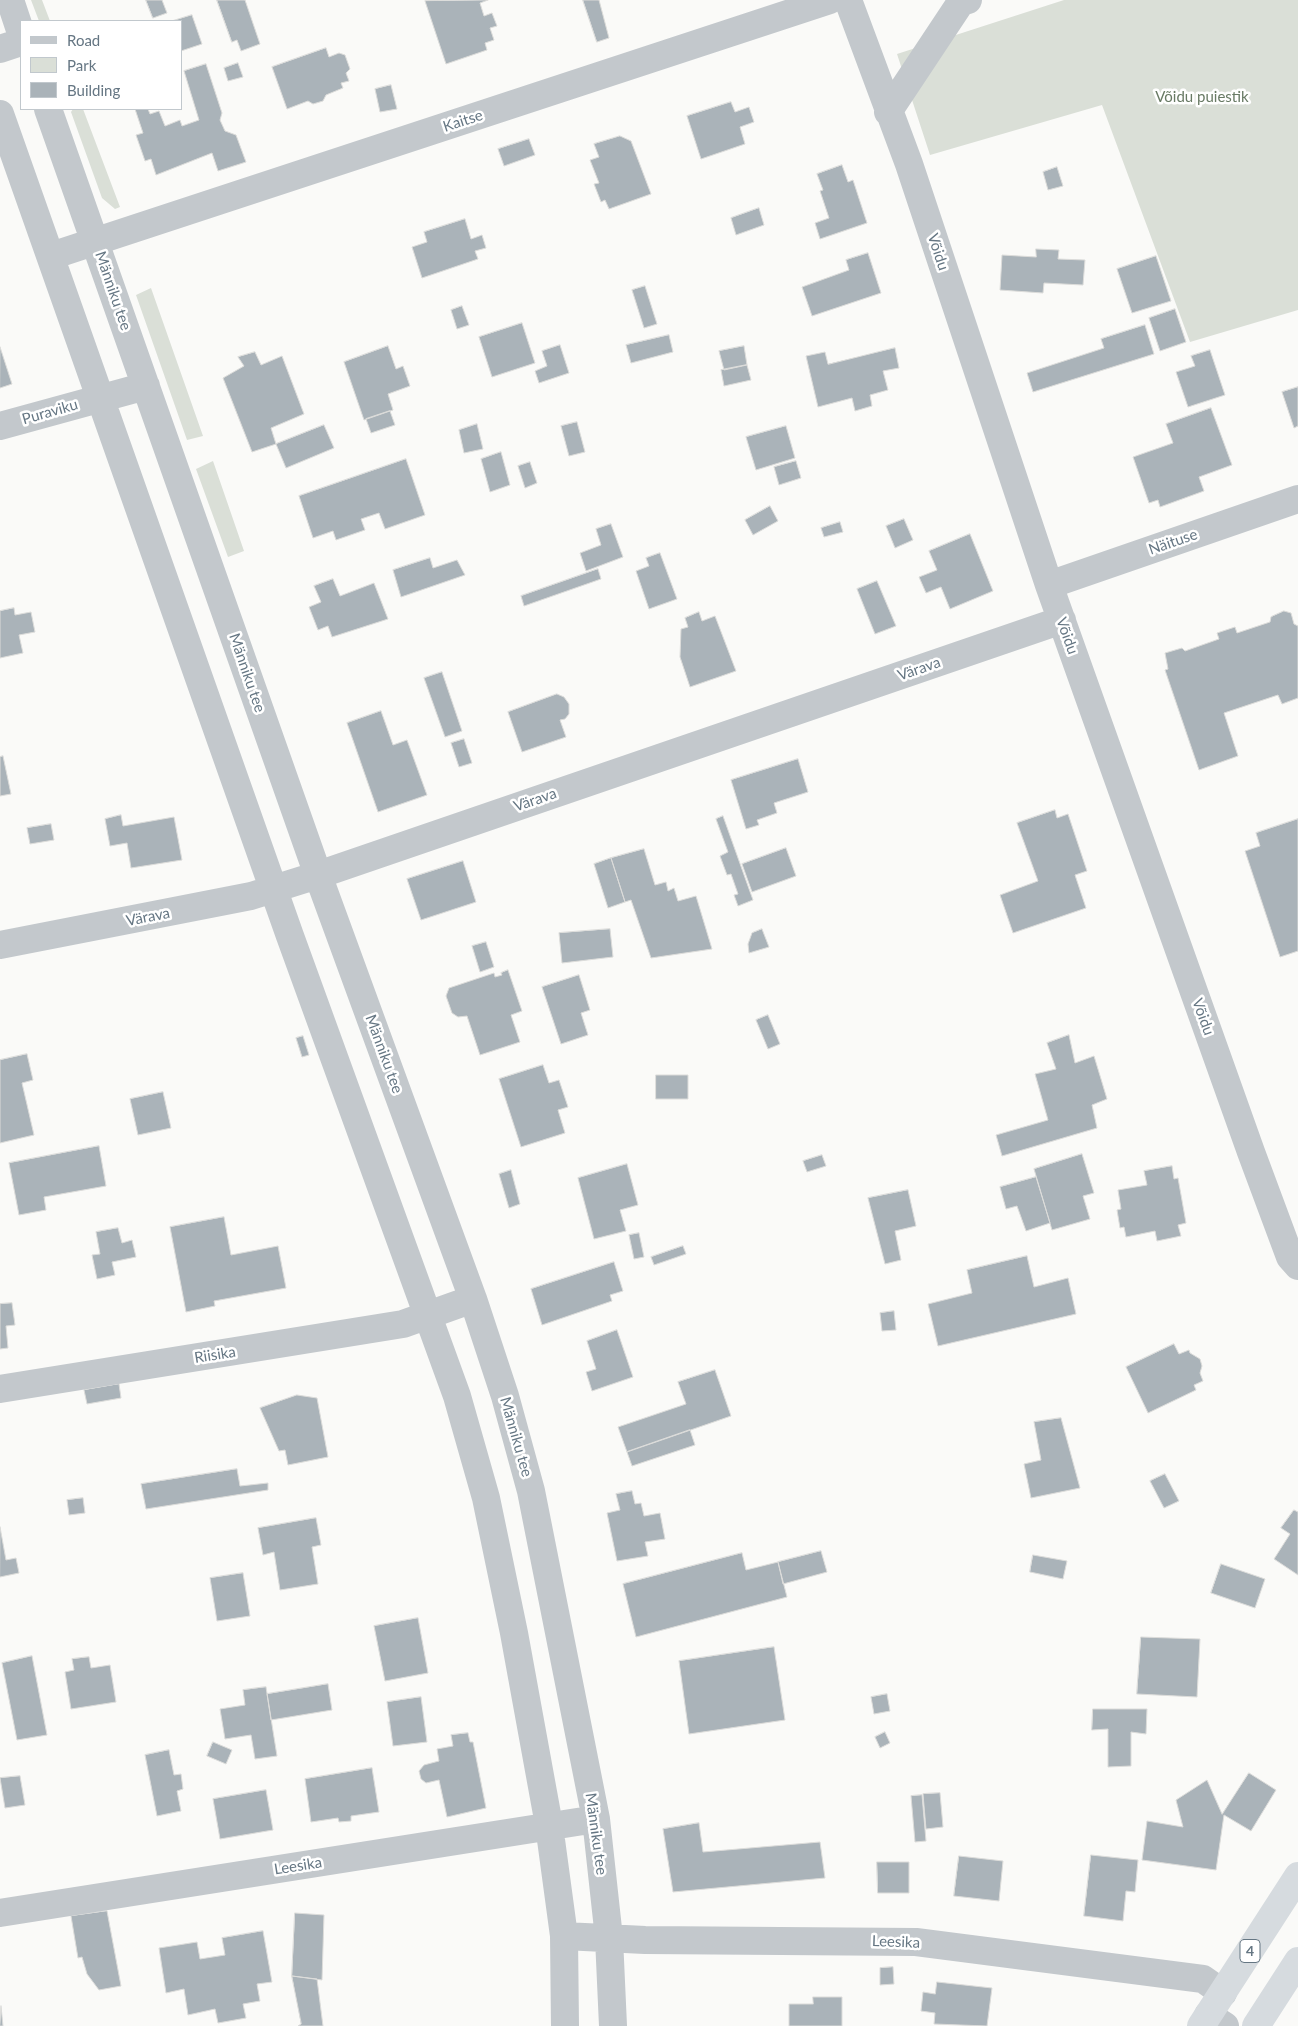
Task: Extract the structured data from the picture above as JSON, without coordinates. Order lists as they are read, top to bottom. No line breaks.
{"streets":{"highway":["4"],"street":["Kaitse","Võidu","Männiku tee","Puraviku","Näituse","Värava","Riisika","Leesika"]},"crossings":[["Kaitse","Männiku tee"],["Võidu","Näituse"],["Võidu","Värava"],["Männiku tee","Puraviku"],["Männiku tee","Värava"],["Männiku tee","Riisika"],["Männiku tee","Leesika"],["Leesika","4"]],"parks":["Võidu puiestik"],"legend":["Road","Park","Building"]}
